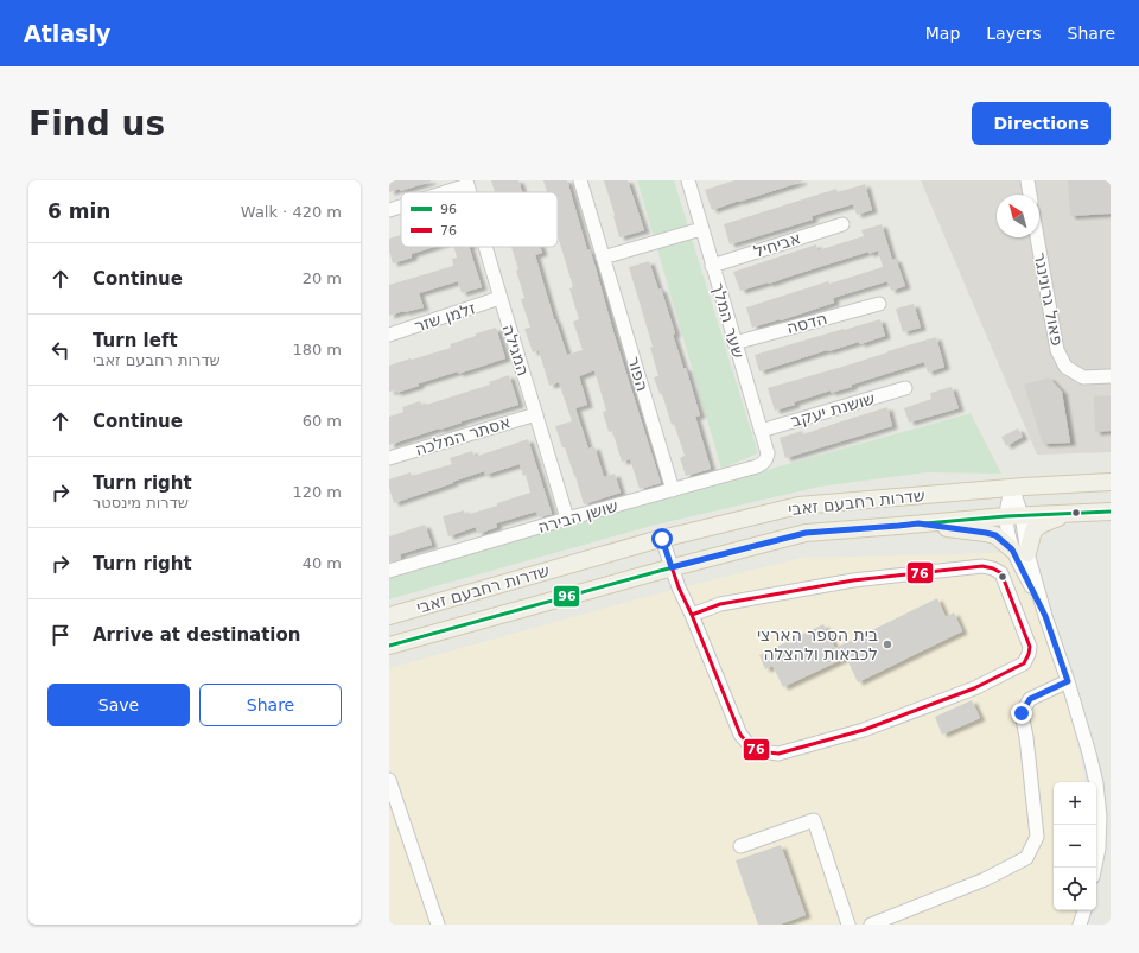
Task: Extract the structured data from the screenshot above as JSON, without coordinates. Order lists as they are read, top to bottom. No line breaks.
{"streets":{"main road":["שדרות רחבעם זאבי"],"street":["אביחיל","פאול גרונינגר","זלמן שזר","שער המלך","הדסה","המגילה","הפור","שושנת יעקב","אסתר המלכה","שושן הבירה"]},"crossings":[["אביחיל","שער המלך"],["זלמן שזר","המגילה"],["שער המלך","הדסה"],["שער המלך","שושנת יעקב"],["שער המלך","שושן הבירה"],["המגילה","אסתר המלכה"],["המגילה","שושן הבירה"],["הפור","שושן הבירה"]],"places":["בית הספר הארצי לכבאות ולהצלה"],"lines":["transit line 96","transit line 76"],"legend":["96","76"],"north":"top left","page":{"header":"Atlasly","nav":["Map","Layers","Share"],"buttons":["Directions",["Save","Share"]],"title":"Find us","heading":["6 min","Walk · 420 m"],"list":[["Continue","20 m"],["Turn left","שדרות רחבעם זאבי","180 m"],["Continue","60 m"],["Turn right","שדרות מינסטר","120 m"],["Turn right","40 m"],"Arrive at destination"],"map_buttons":["+","−"]}}
